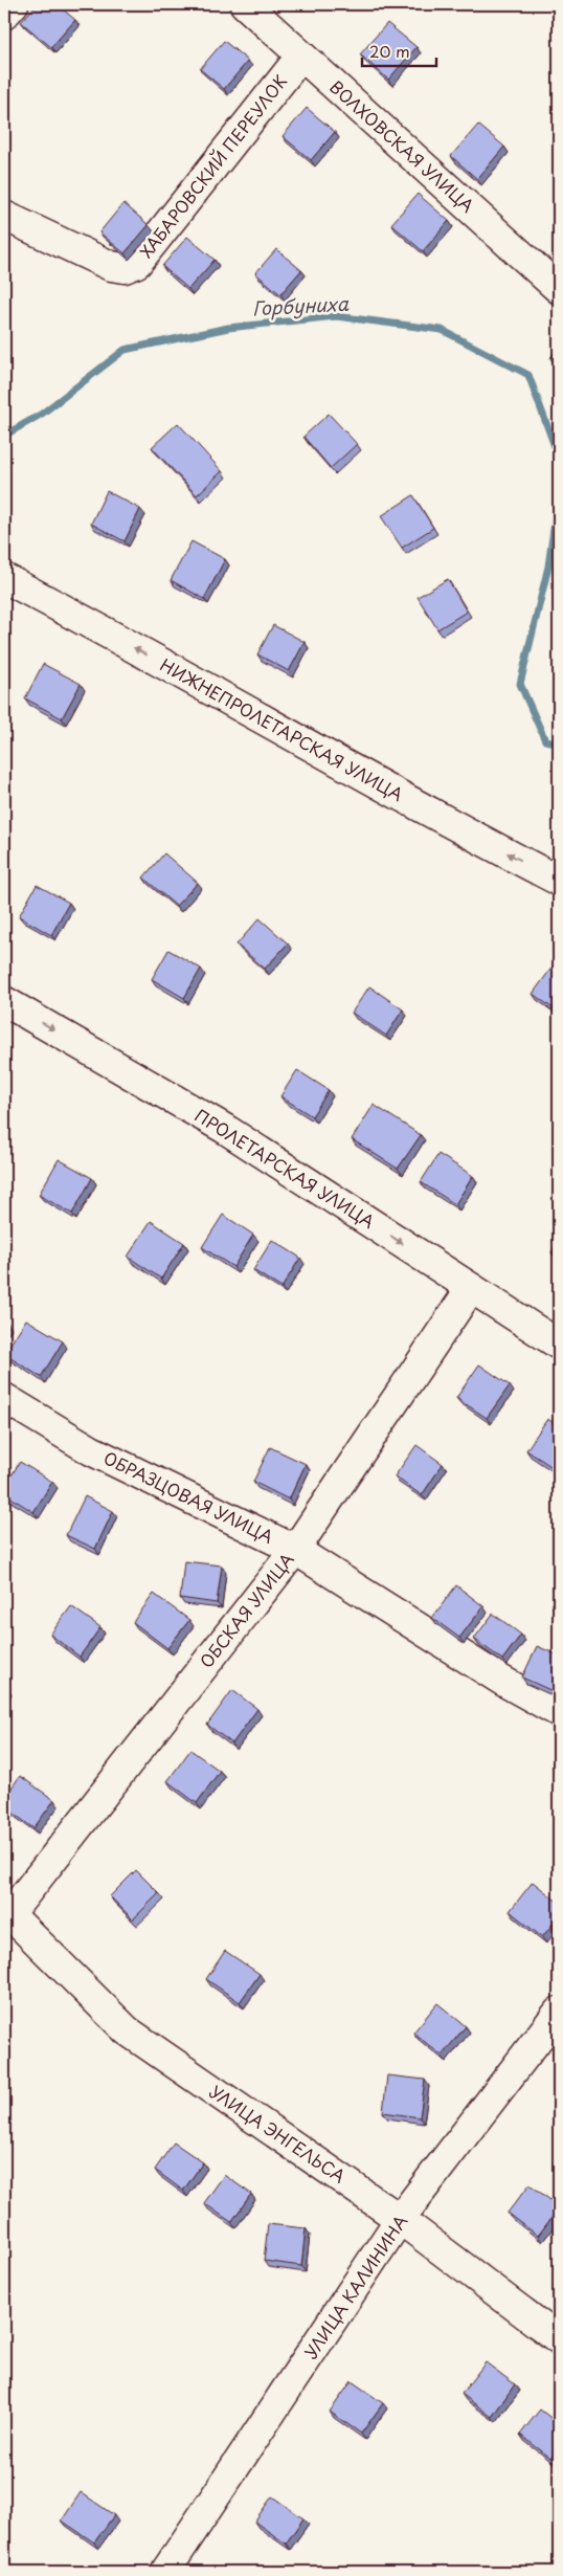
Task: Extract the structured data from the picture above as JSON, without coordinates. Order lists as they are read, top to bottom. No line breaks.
{"streets":{"street":["ВОЛХОВСКАЯ УЛИЦА","ХАБАРОВСКИЙ ПЕРЕУЛОК","НИЖНЕПРОЛЕТАРСКАЯ УЛИЦА","ПРОЛЕТАРСКАЯ УЛИЦА","ОБРАЗЦОВАЯ УЛИЦА","ОБСКАЯ УЛИЦА","УЛИЦА ЭНГЕЛЬСА","УЛИЦА КАЛИНИНА"]},"crossings":[["ВОЛХОВСКАЯ УЛИЦА","ХАБАРОВСКИЙ ПЕРЕУЛОК"],["ПРОЛЕТАРСКАЯ УЛИЦА","ОБСКАЯ УЛИЦА"],["ОБРАЗЦОВАЯ УЛИЦА","ОБСКАЯ УЛИЦА"],["ОБСКАЯ УЛИЦА","УЛИЦА ЭНГЕЛЬСА"],["УЛИЦА ЭНГЕЛЬСА","УЛИЦА КАЛИНИНА"]],"one_way":["НИЖНЕПРОЛЕТАРСКАЯ УЛИЦА","ПРОЛЕТАРСКАЯ УЛИЦА"],"water":["Горбуниха"],"scale_bar":"20 m"}
